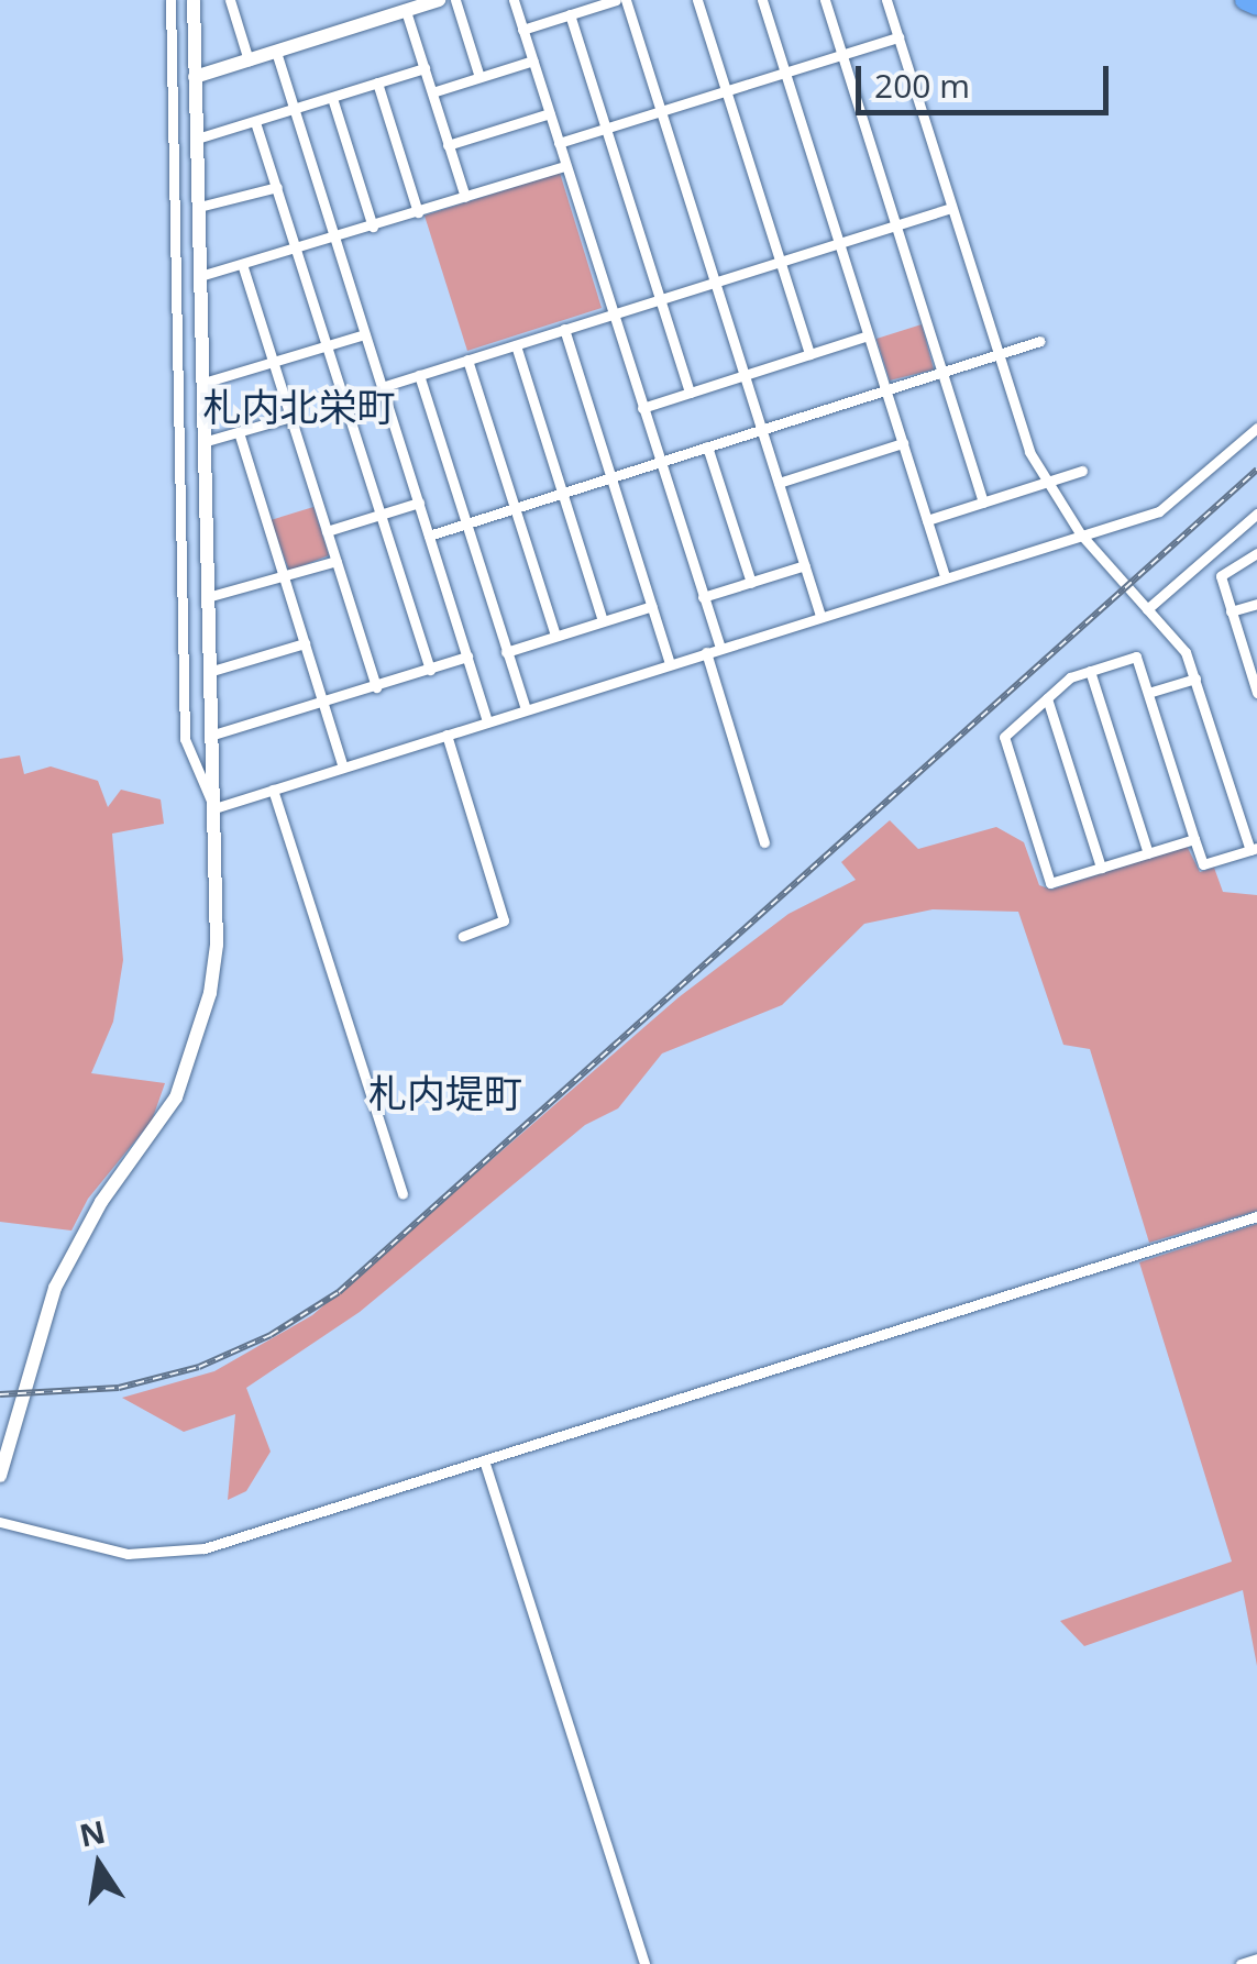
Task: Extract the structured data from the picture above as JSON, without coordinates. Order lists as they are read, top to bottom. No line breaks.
{"districts":["札内北栄町","札内堤町"],"scale_bar":"200 m","north":"top"}
